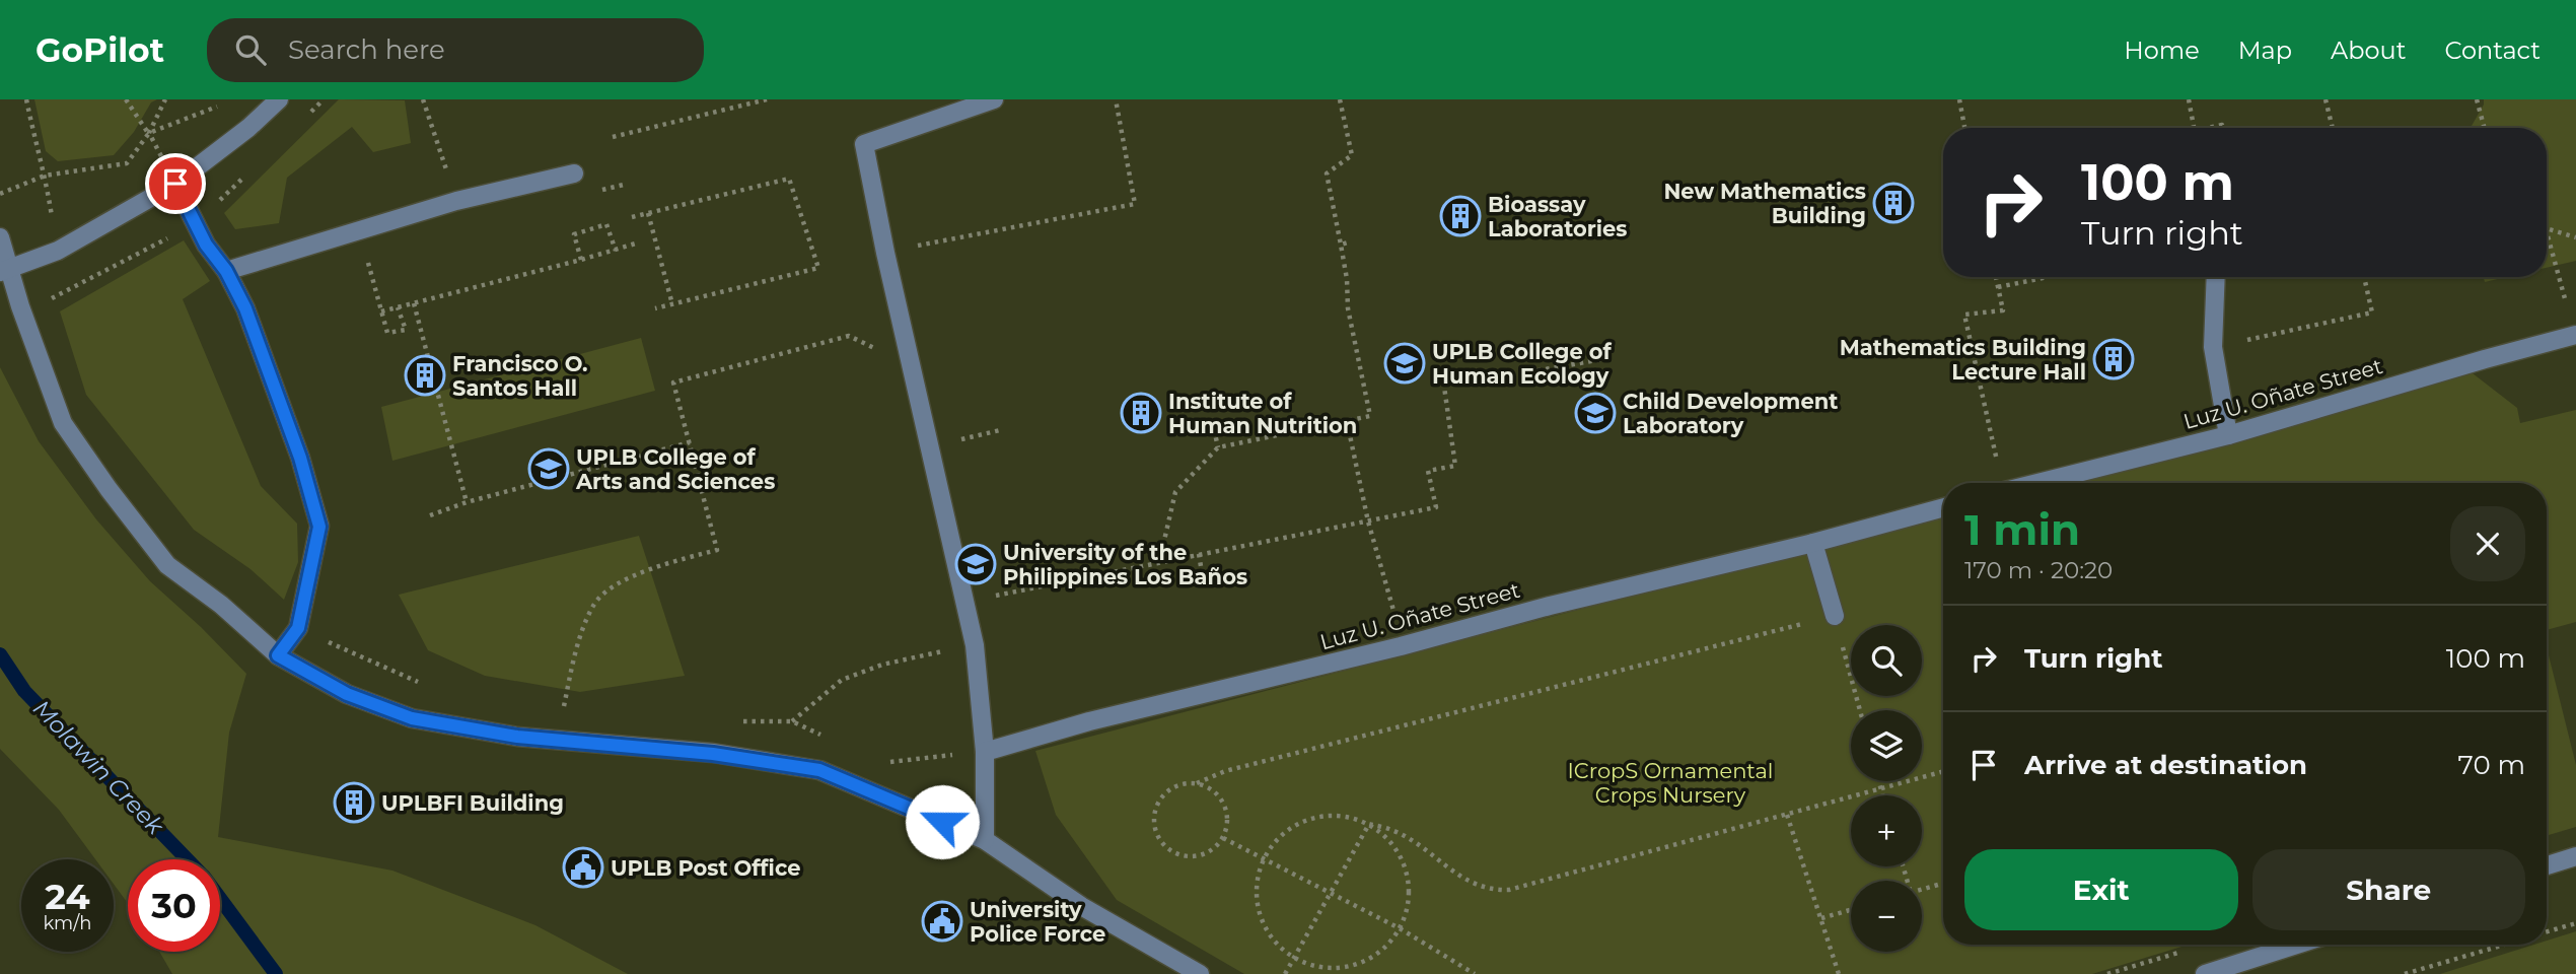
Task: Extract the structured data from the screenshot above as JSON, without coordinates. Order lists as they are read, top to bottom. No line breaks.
{"streets":{"street":["Luz U. Oñate Street"]},"water":["Molawin Creek"],"parks":["ICropS Ornamental Crops Nursery"],"places":{"building":["New Mathematics Building","Bioassay Laboratories","Mathematics Building Lecture Hall","Francisco O. Santos Hall","Institute of Human Nutrition","UPLBFI Building"],"school or university":["UPLB College of Human Ecology","Child Development Laboratory","UPLB College of Arts and Sciences","University of the Philippines Los Baños"],"public building":["UPLB Post Office","University Police Force"]},"page":{"header":"GoPilot","search":"Search here","nav":["Home","Map","About","Contact"],"turn":["100 m","Turn right"],"heading":["1 min","170 m · 20:20"],"list":[{"name":"Turn right","value":"100 m"},{"name":"Arrive at destination","value":"70 m"}],"map_buttons":["+","−"],"buttons":["Exit","Share"],"speed":"24 km/h","limit":"30"}}
